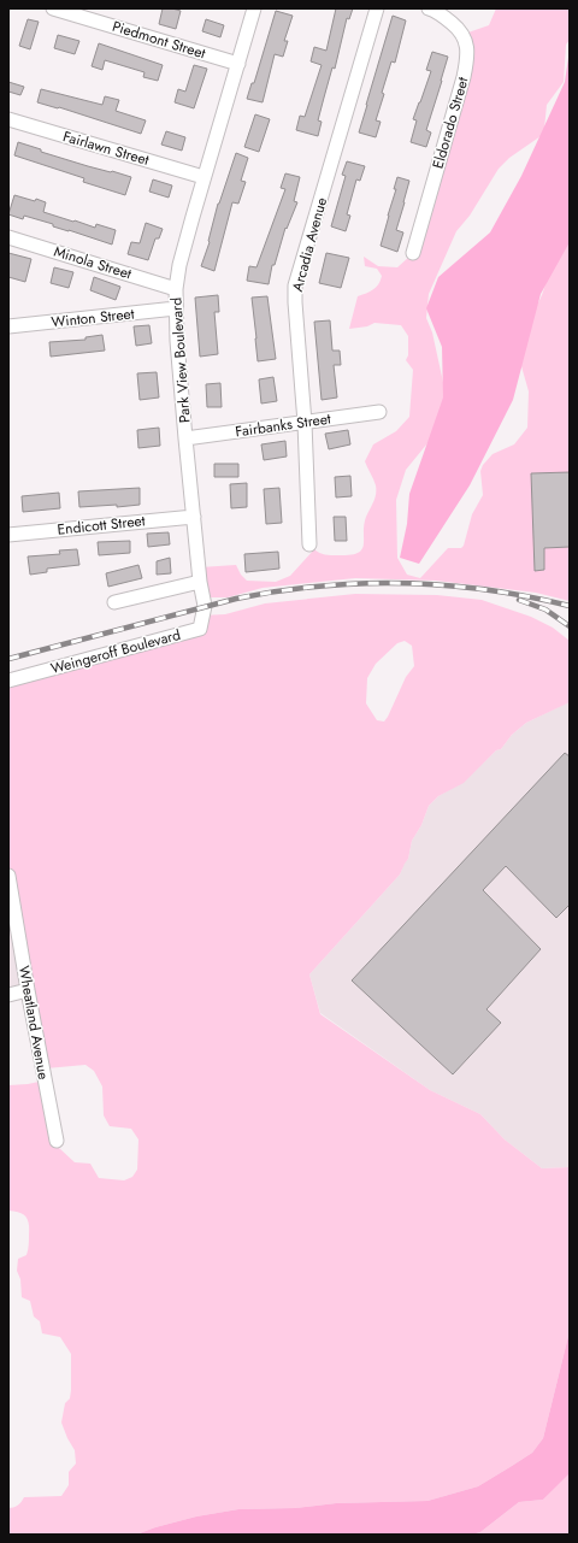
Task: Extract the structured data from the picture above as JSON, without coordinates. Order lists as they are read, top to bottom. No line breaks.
{"streets":{"street":["Piedmont Street","Eldorado Street","Fairlawn Street","Arcadia Avenue","Minola Street","Winton Street","Park View Boulevard","Fairbanks Street","Endicott Street","Weingeroff Boulevard","Wheatland Avenue"]},"crossings":[["Piedmont Street","Park View Boulevard"],["Fairlawn Street","Park View Boulevard"],["Arcadia Avenue","Fairbanks Street"],["Minola Street","Park View Boulevard"],["Winton Street","Park View Boulevard"],["Park View Boulevard","Fairbanks Street"],["Park View Boulevard","Endicott Street"],["Park View Boulevard","Weingeroff Boulevard"]]}
